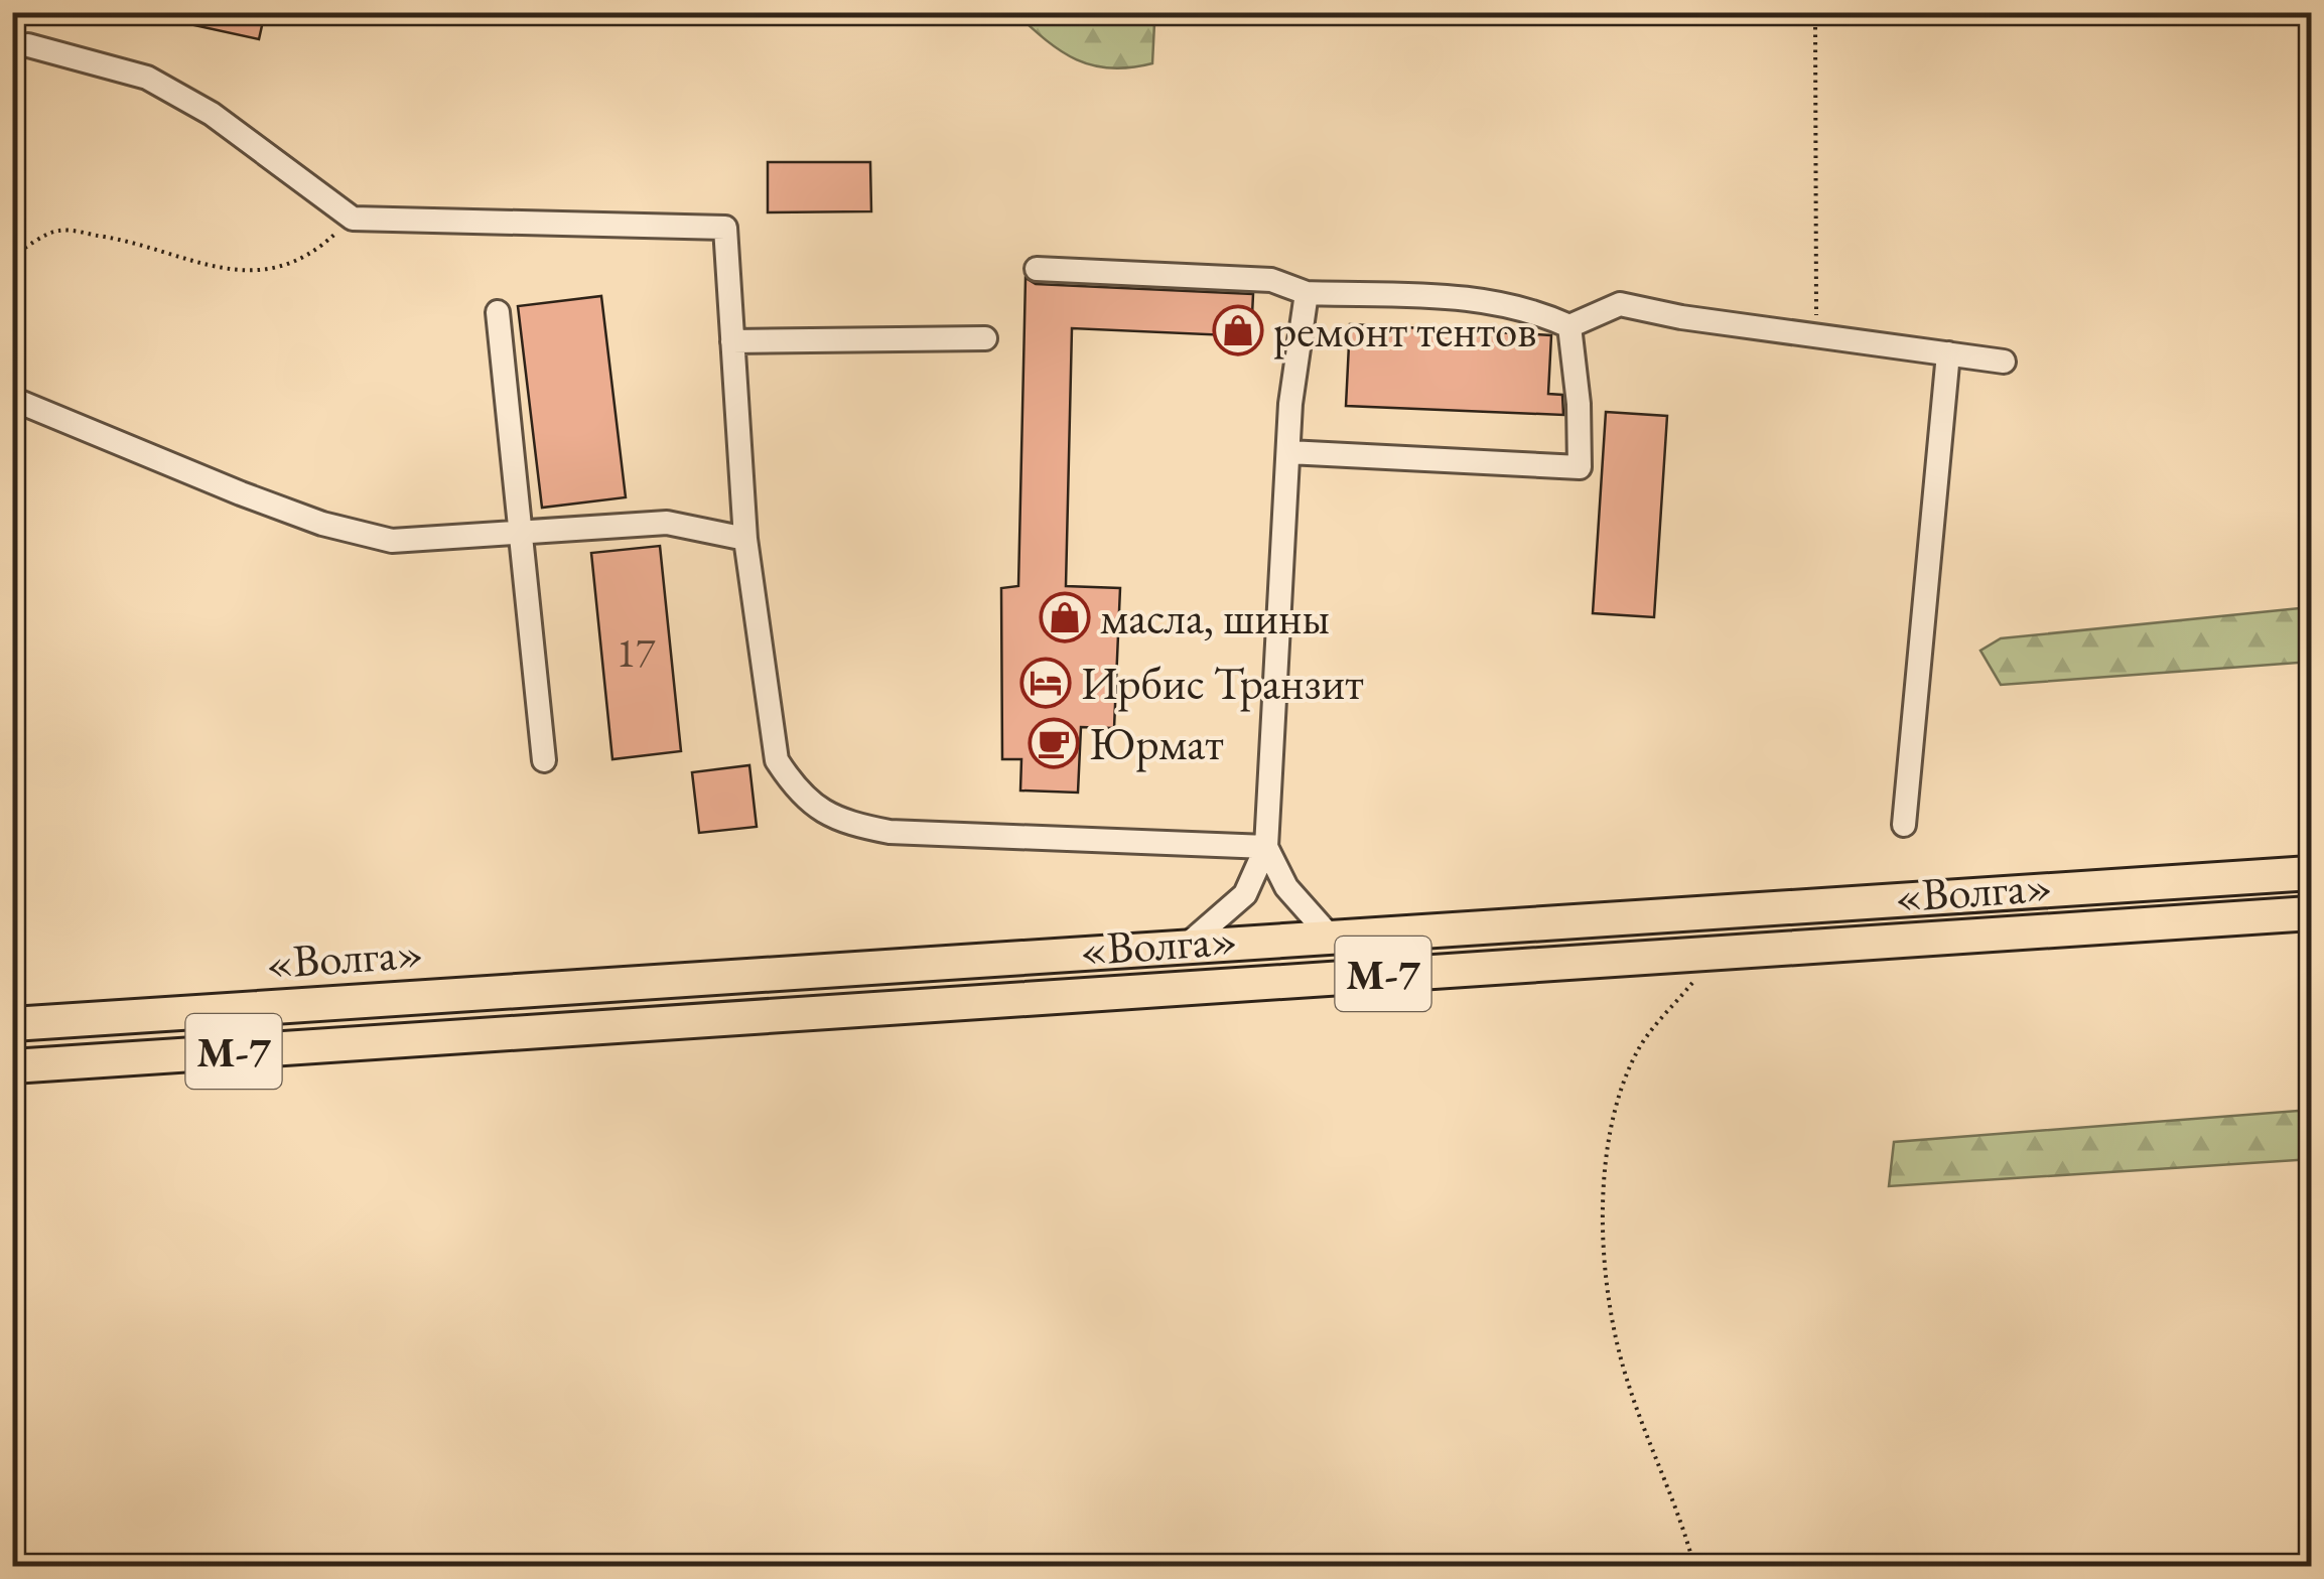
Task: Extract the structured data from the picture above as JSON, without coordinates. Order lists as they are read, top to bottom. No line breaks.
{"streets":{"highway":["«Волга»","М-7"]},"places":{"shop":["ремонт тентов","масла, шины"],"hotel":["Ирбис Транзит"],"cafe":["Юрмат"]},"house_numbers":["17"]}
